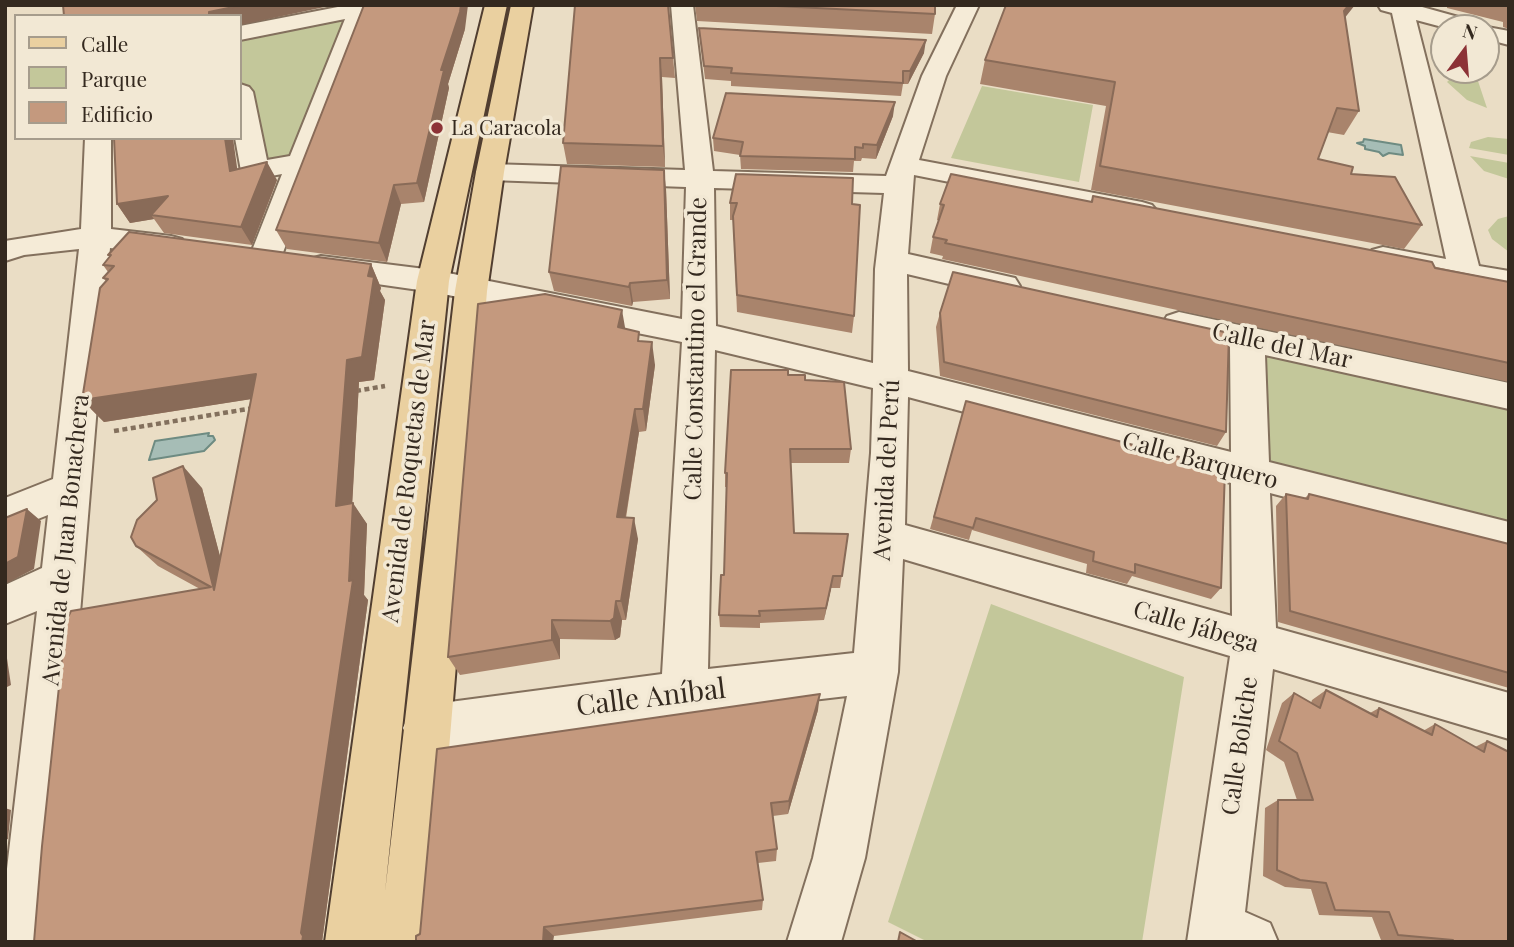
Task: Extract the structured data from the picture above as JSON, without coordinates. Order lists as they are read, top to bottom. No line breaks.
{"streets":{"main road":["Avenida de Roquetas de Mar"],"street":["Calle del Mar","Calle Constantino el Grande","Calle Barquero","Avenida del Perú","Avenida de Juan Bonachera","Calle Jábega","Calle Aníbal","Calle Boliche"]},"crossings":[["Calle del Mar","Calle Boliche"],["Calle Constantino el Grande","Calle Barquero"],["Calle Constantino el Grande","Calle Aníbal"],["Calle Barquero","Avenida del Perú"],["Calle Barquero","Avenida de Roquetas de Mar"],["Calle Barquero","Calle Boliche"],["Avenida del Perú","Calle Jábega"],["Avenida del Perú","Calle Aníbal"],["Avenida de Roquetas de Mar","Calle Aníbal"],["Calle Jábega","Calle Boliche"]],"places":["La Caracola"],"legend":["Calle","Parque","Edificio"],"north":"top"}
